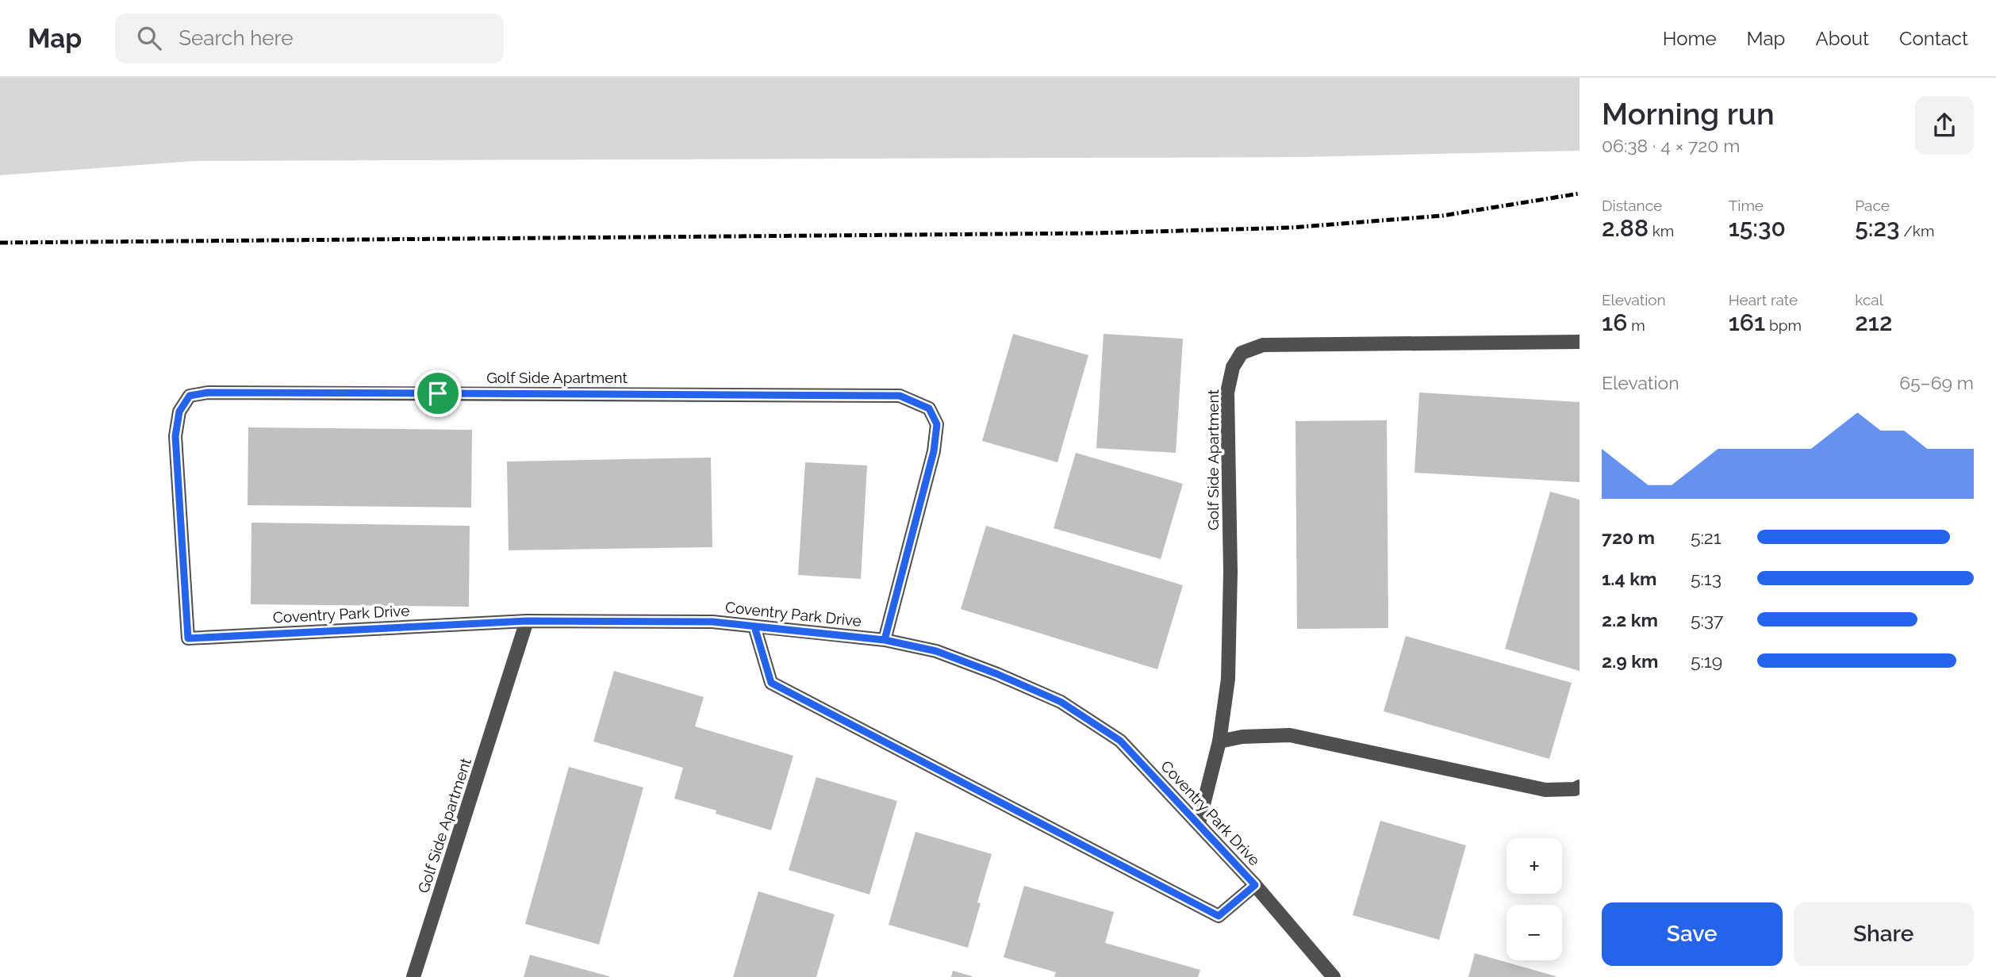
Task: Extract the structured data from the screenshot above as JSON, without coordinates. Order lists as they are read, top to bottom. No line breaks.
{"streets":{"street":["Golf Side Apartment","Coventry Park Drive"]},"crossings":[["Golf Side Apartment","Coventry Park Drive"]],"page":{"header":"Map","search":"Search here","nav":["Home","Map","About","Contact"],"heading":["Morning run","06:38 · 4 × 720 m"],"stats":[["Distance","2.88 km"],["Time","15:30"],["Pace","5:23 /km"],["Elevation","16 m"],["Heart rate","161 bpm"],["kcal","212"]],"chart":["Elevation","65–69 m"],"list":[{"name":"720 m","note":"5:21"},{"name":"1.4 km","note":"5:13"},{"name":"2.2 km","note":"5:37"},{"name":"2.9 km","note":"5:19"}],"map_buttons":["+","−"],"buttons":["Save","Share"]}}
